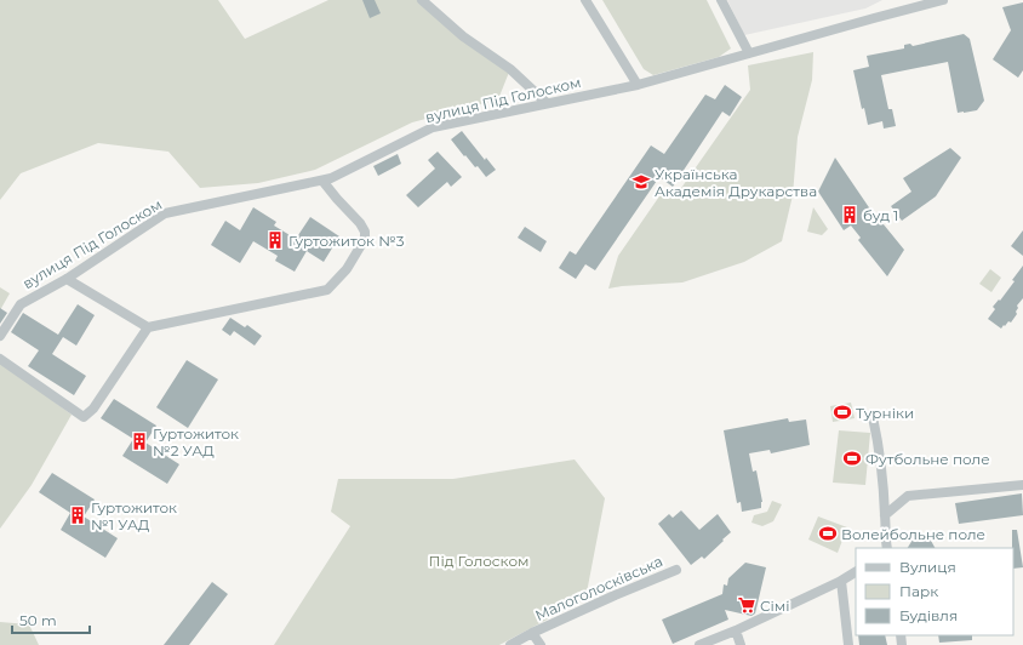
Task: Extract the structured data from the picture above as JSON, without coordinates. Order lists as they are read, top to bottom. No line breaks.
{"streets":{"street":["вулиця Під Голоском","Малоголосківська"]},"parks":["Під Голоском"],"places":{"school or university":["Українська Академія Друкарства"],"building":["буд 1","Гуртожиток №3","Гуртожиток №2 УАД","Гуртожиток №1 УАД"],"sports":["Турніки","Футбольне поле","Волейбольне поле"],"supermarket":["Сімі"]},"legend":["Вулиця","Парк","Будівля"],"scale_bar":"50 m"}
